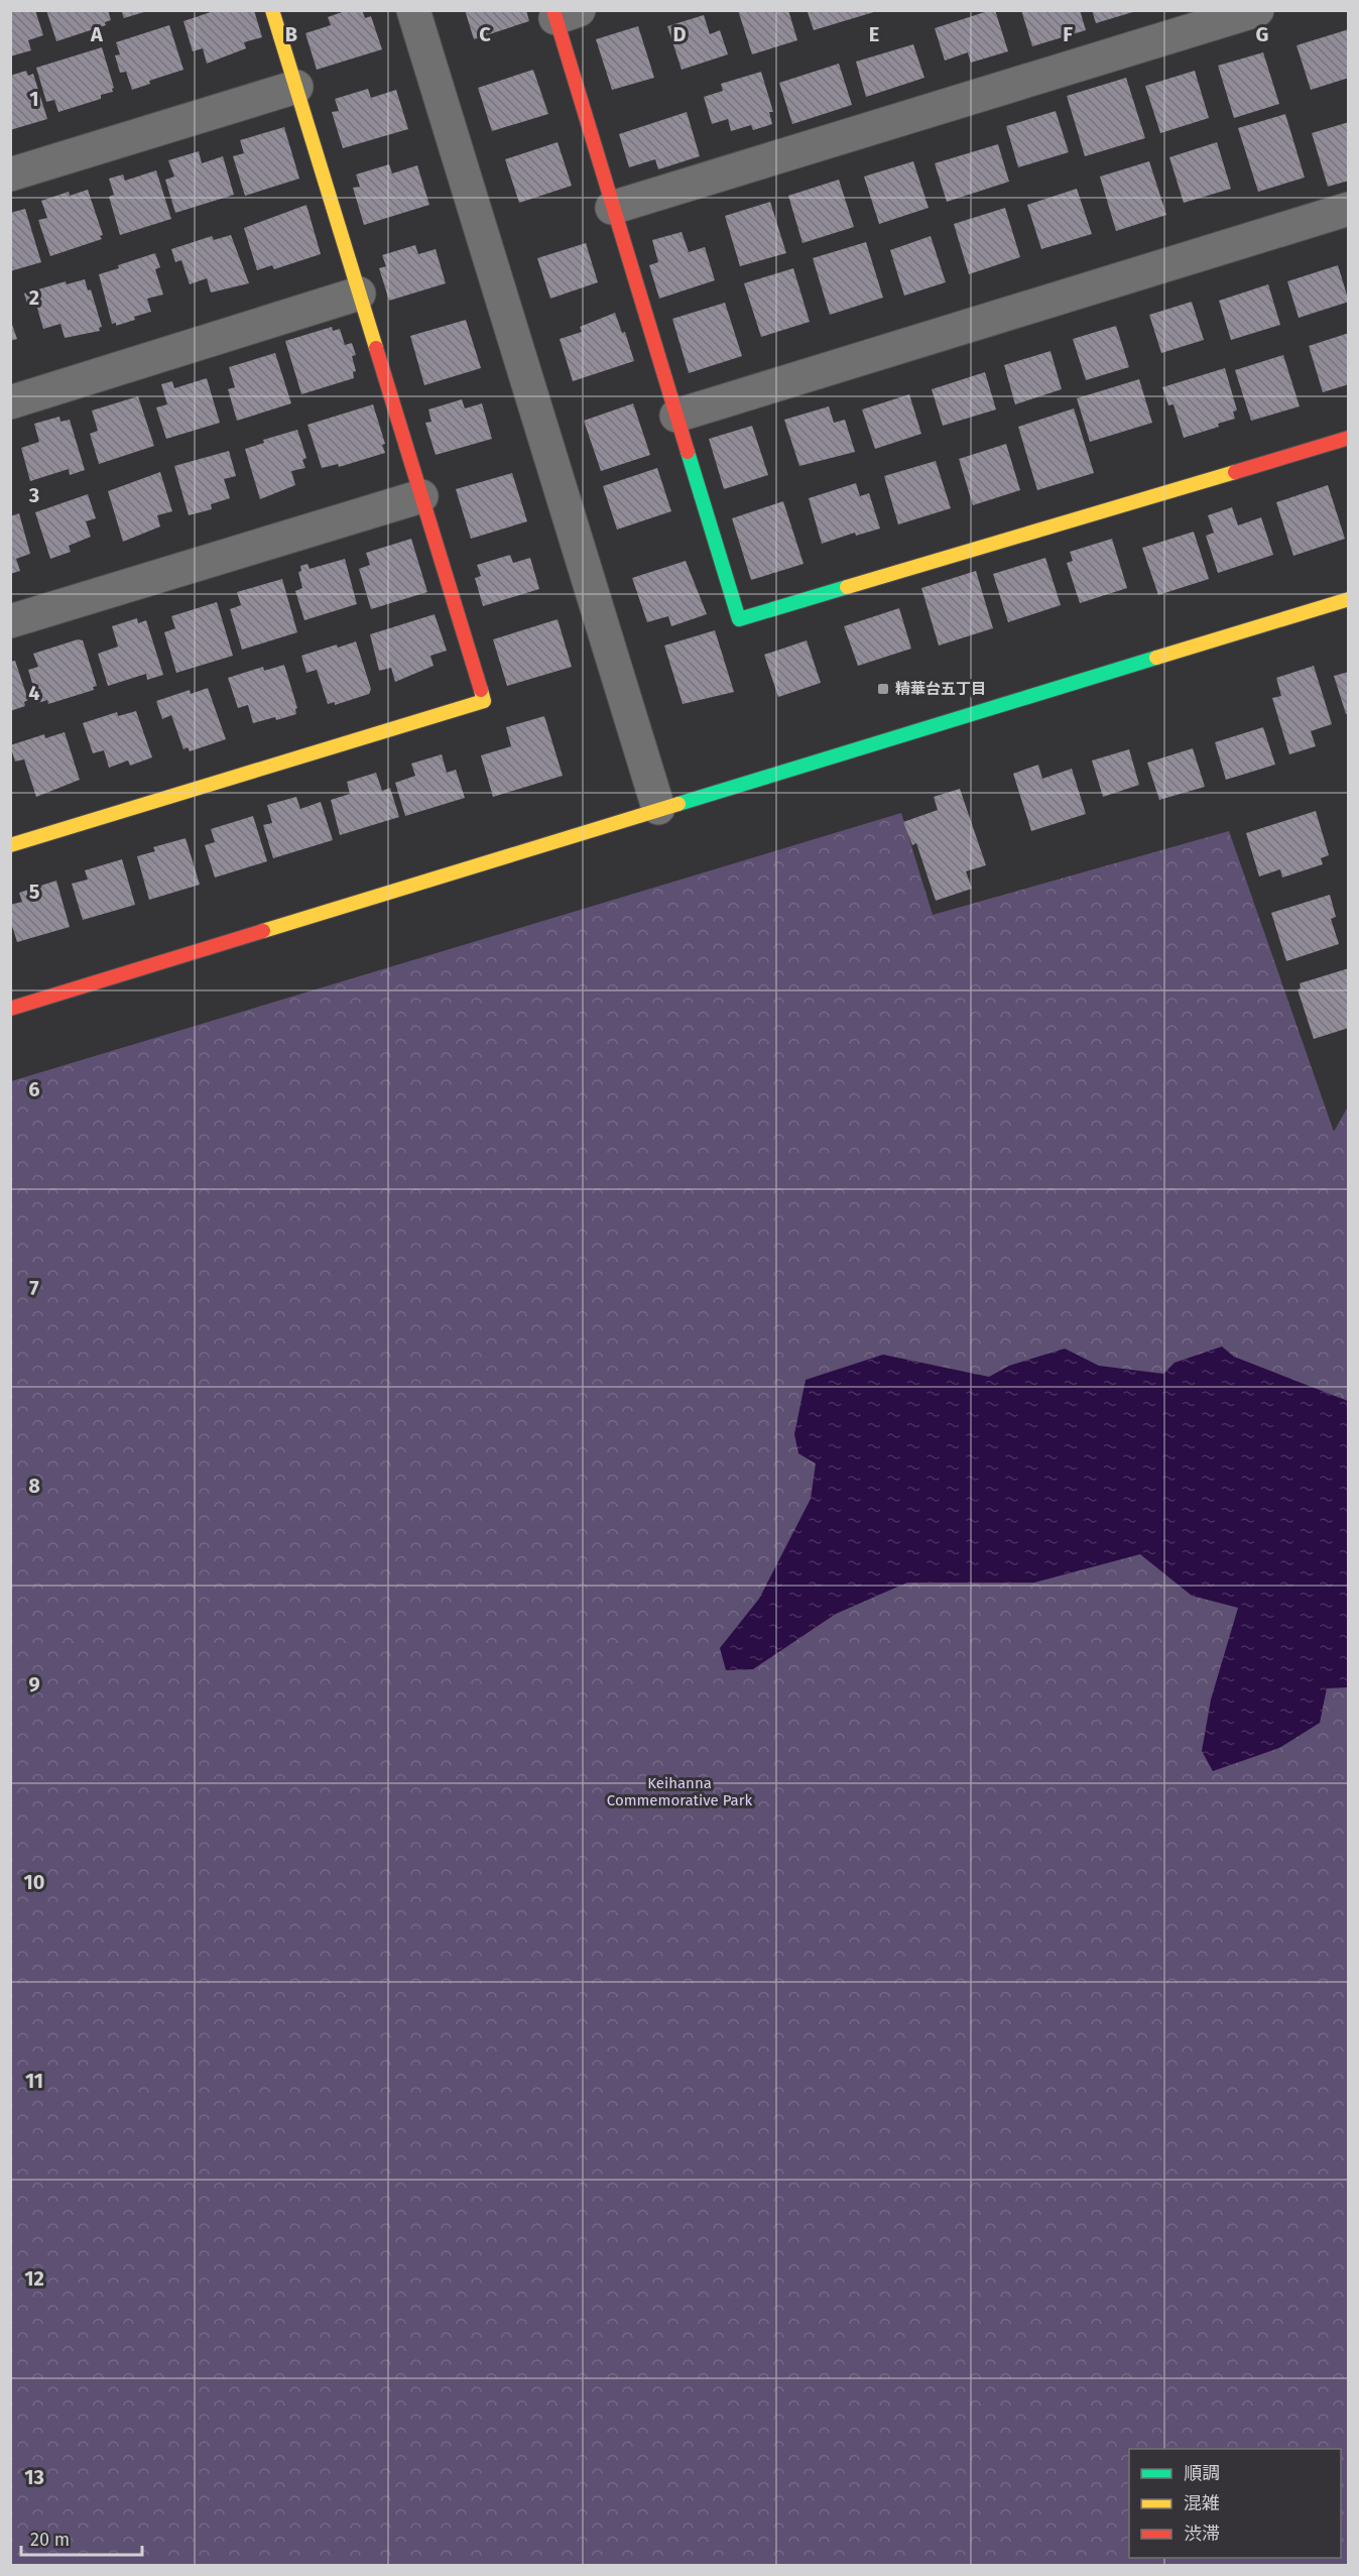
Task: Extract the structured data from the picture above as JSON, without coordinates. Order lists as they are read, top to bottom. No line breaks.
{"parks":["Keihanna Commemorative Park"],"places":{"transit":["精華台五丁目"]},"legend":["順調","混雑","渋滞"],"scale_bar":"20 m","grid":{"columns":["A","B","C","D","E","F","G"],"rows":["1","2","3","4","5","6","7","8","9","10","11","12","13"]}}
